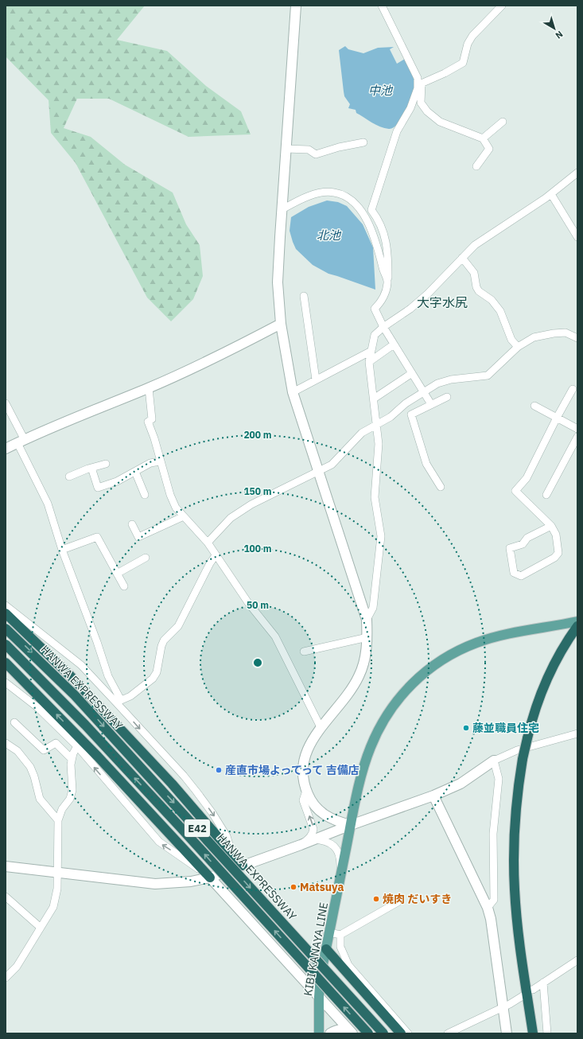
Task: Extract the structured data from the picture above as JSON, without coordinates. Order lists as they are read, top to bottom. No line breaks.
{"streets":{"highway":["HANWA EXPRESSWAY","E42"],"main road":["KIBI KANAYA LINE"]},"districts":["大字水尻"],"water":["中池","北池"],"places":["藤並職員住宅","産直市場よってって 吉備店","Matsuya","焼肉 だいすき"],"north":"bottom right","rings":["200 m","150 m","100 m","50 m"]}
